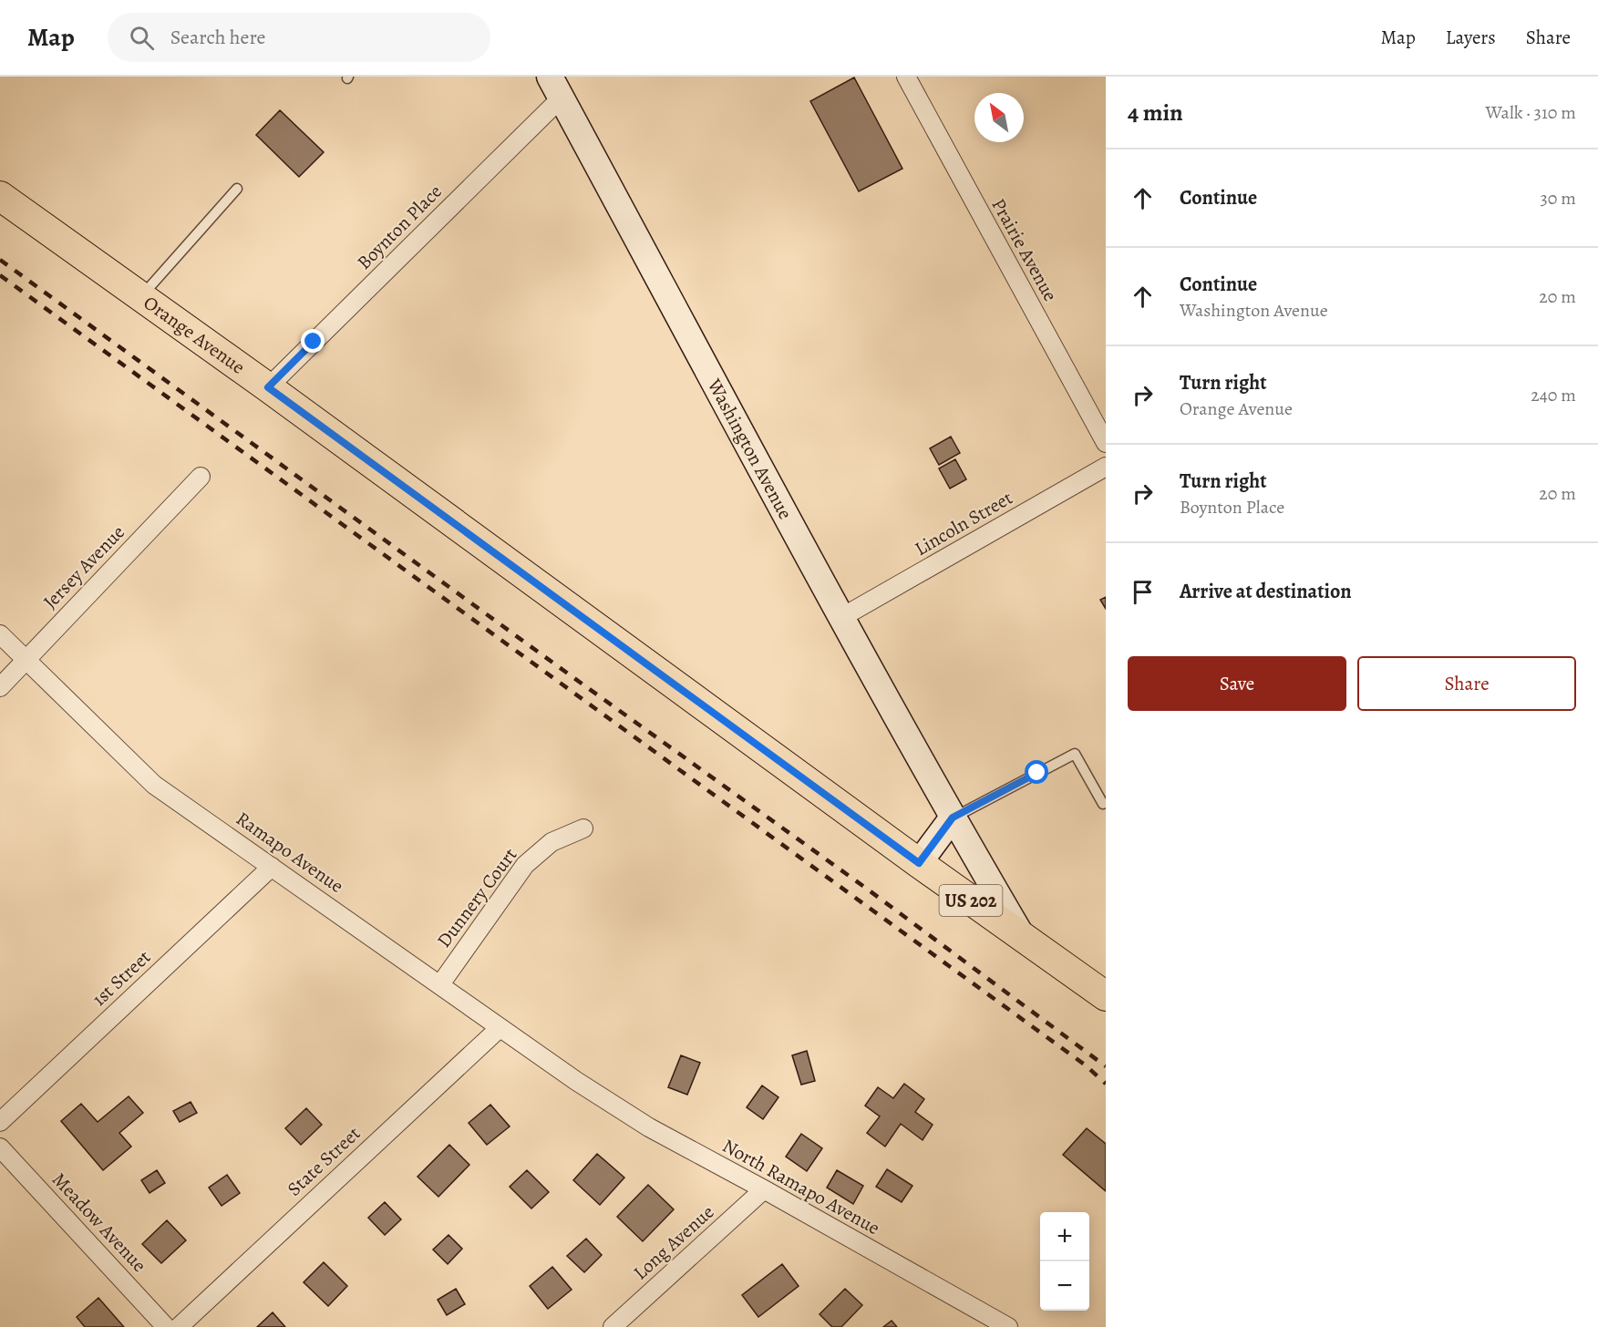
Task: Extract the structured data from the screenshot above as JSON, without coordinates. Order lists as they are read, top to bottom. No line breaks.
{"streets":{"main road":["Orange Avenue","US 202"],"street":["Boynton Place","Prairie Avenue","Washington Avenue","Lincoln Street","Jersey Avenue","Ramapo Avenue","Dunnery Court","1st Street","State Street","North Ramapo Avenue","Meadow Avenue","Long Avenue"]},"crossings":[["Boynton Place","Orange Avenue"],["Boynton Place","Washington Avenue"],["Orange Avenue","Washington Avenue"],["Washington Avenue","Lincoln Street"],["Jersey Avenue","Ramapo Avenue"],["Ramapo Avenue","Dunnery Court"],["Ramapo Avenue","1st Street"],["Ramapo Avenue","State Street"],["Ramapo Avenue","North Ramapo Avenue"],["North Ramapo Avenue","Long Avenue"]],"north":"top left","page":{"header":"Map","search":"Search here","nav":["Map","Layers","Share"],"heading":["4 min","Walk · 310 m"],"list":[["Continue","30 m"],["Continue","Washington Avenue","20 m"],["Turn right","Orange Avenue","240 m"],["Turn right","Boynton Place","20 m"],"Arrive at destination"],"buttons":["Save","Share"],"map_buttons":["+","−"]}}
